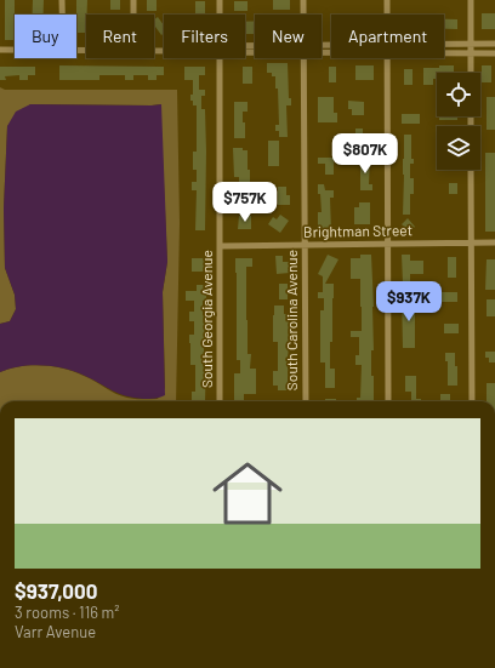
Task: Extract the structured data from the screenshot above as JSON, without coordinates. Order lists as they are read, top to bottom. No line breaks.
{"streets":{"street":["Brightman Street","South Georgia Avenue","South Carolina Avenue"]},"crossings":[["Brightman Street","South Georgia Avenue"],["Brightman Street","South Carolina Avenue"]],"page":{"chip":["Buy","Rent","Filters","New","Apartment"],"price":["$807K","$757K","$937K"],"list":[{"name":"$937,000","note":"3 rooms · 116 m² · Varr Avenue"}]}}
